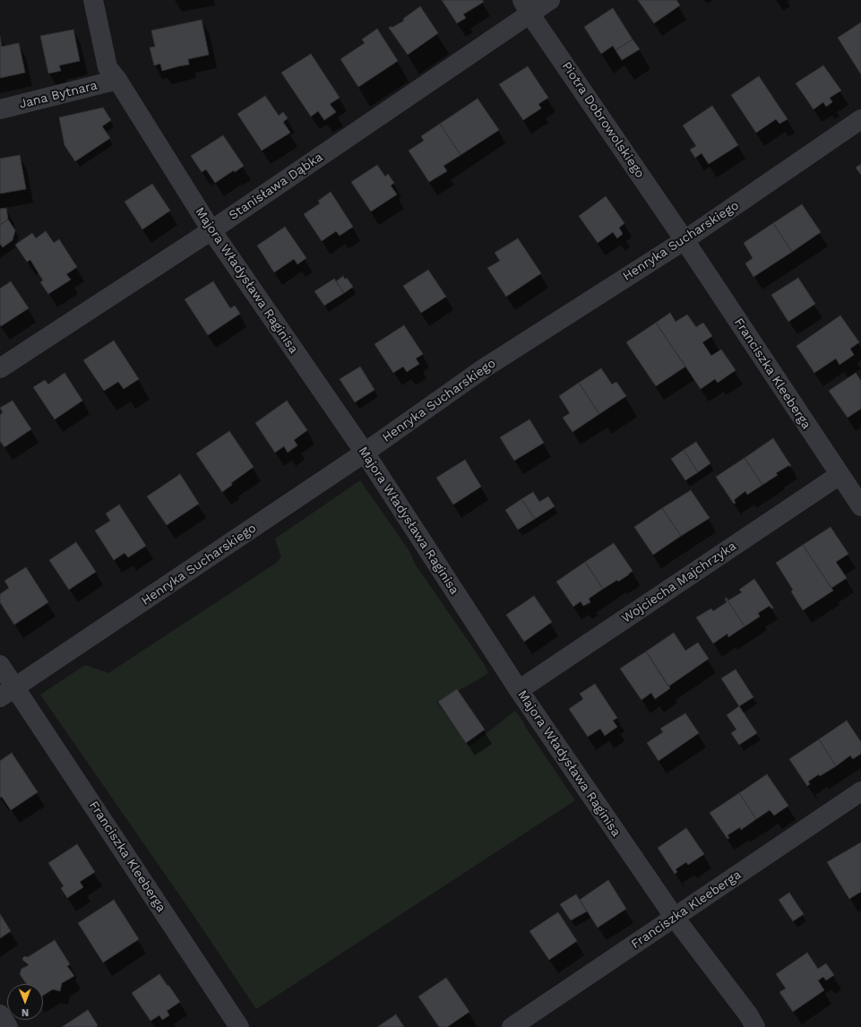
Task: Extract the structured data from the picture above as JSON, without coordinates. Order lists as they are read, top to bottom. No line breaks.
{"streets":{"street":["Jana Bytnara","Piotra Dobrowolskiego","Stanisława Dąbka","Henryka Sucharskiego","Majora Władysława Raginisa","Franciszka Kleeberga","Wojciecha Majchrzyka"]},"crossings":[["Jana Bytnara","Majora Władysława Raginisa"],["Piotra Dobrowolskiego","Stanisława Dąbka"],["Piotra Dobrowolskiego","Henryka Sucharskiego"],["Piotra Dobrowolskiego","Franciszka Kleeberga"],["Stanisława Dąbka","Majora Władysława Raginisa"],["Henryka Sucharskiego","Majora Władysława Raginisa"],["Henryka Sucharskiego","Franciszka Kleeberga"],["Majora Władysława Raginisa","Franciszka Kleeberga"],["Majora Władysława Raginisa","Wojciecha Majchrzyka"],["Franciszka Kleeberga","Wojciecha Majchrzyka"]],"north":"bottom"}
